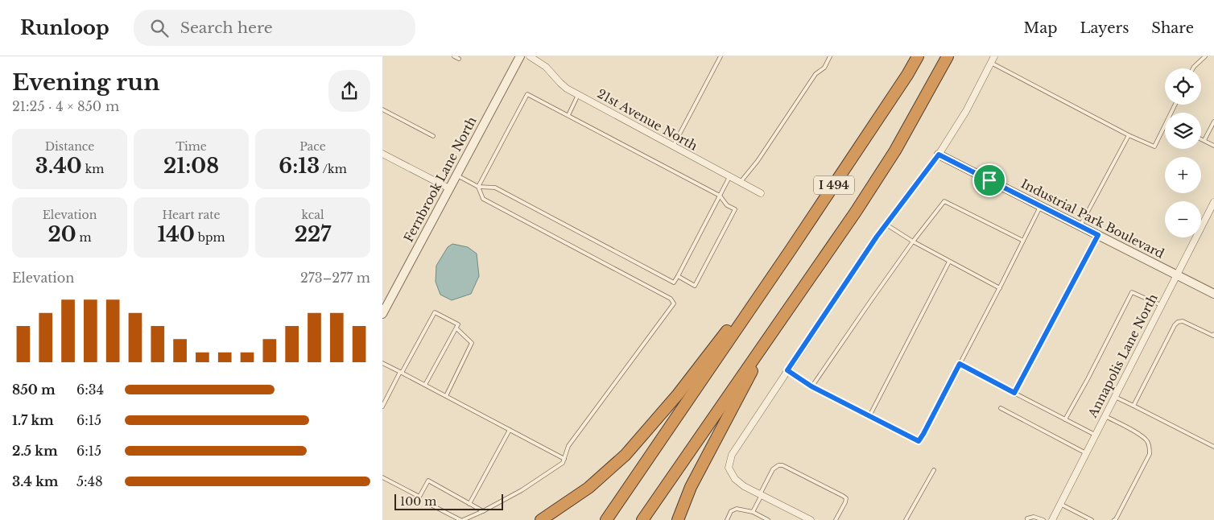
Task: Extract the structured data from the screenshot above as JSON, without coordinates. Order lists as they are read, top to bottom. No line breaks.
{"streets":{"highway":["I 494"],"street":["21st Avenue North","Fernbrook Lane North","Industrial Park Boulevard","Annapolis Lane North"]},"crossings":[["Industrial Park Boulevard","Annapolis Lane North"]],"scale_bar":"100 m","page":{"header":"Runloop","search":"Search here","nav":["Map","Layers","Share"],"heading":["Evening run","21:25 · 4 × 850 m"],"map_buttons":["+","−"],"stats":[["Distance","3.40 km"],["Time","21:08"],["Pace","6:13 /km"],["Elevation","20 m"],["Heart rate","140 bpm"],["kcal","227"]],"chart":["Elevation","273–277 m"],"list":[{"name":"850 m","note":"6:34"},{"name":"1.7 km","note":"6:15"},{"name":"2.5 km","note":"6:15"},{"name":"3.4 km","note":"5:48"}],"scale":"100 m"}}
